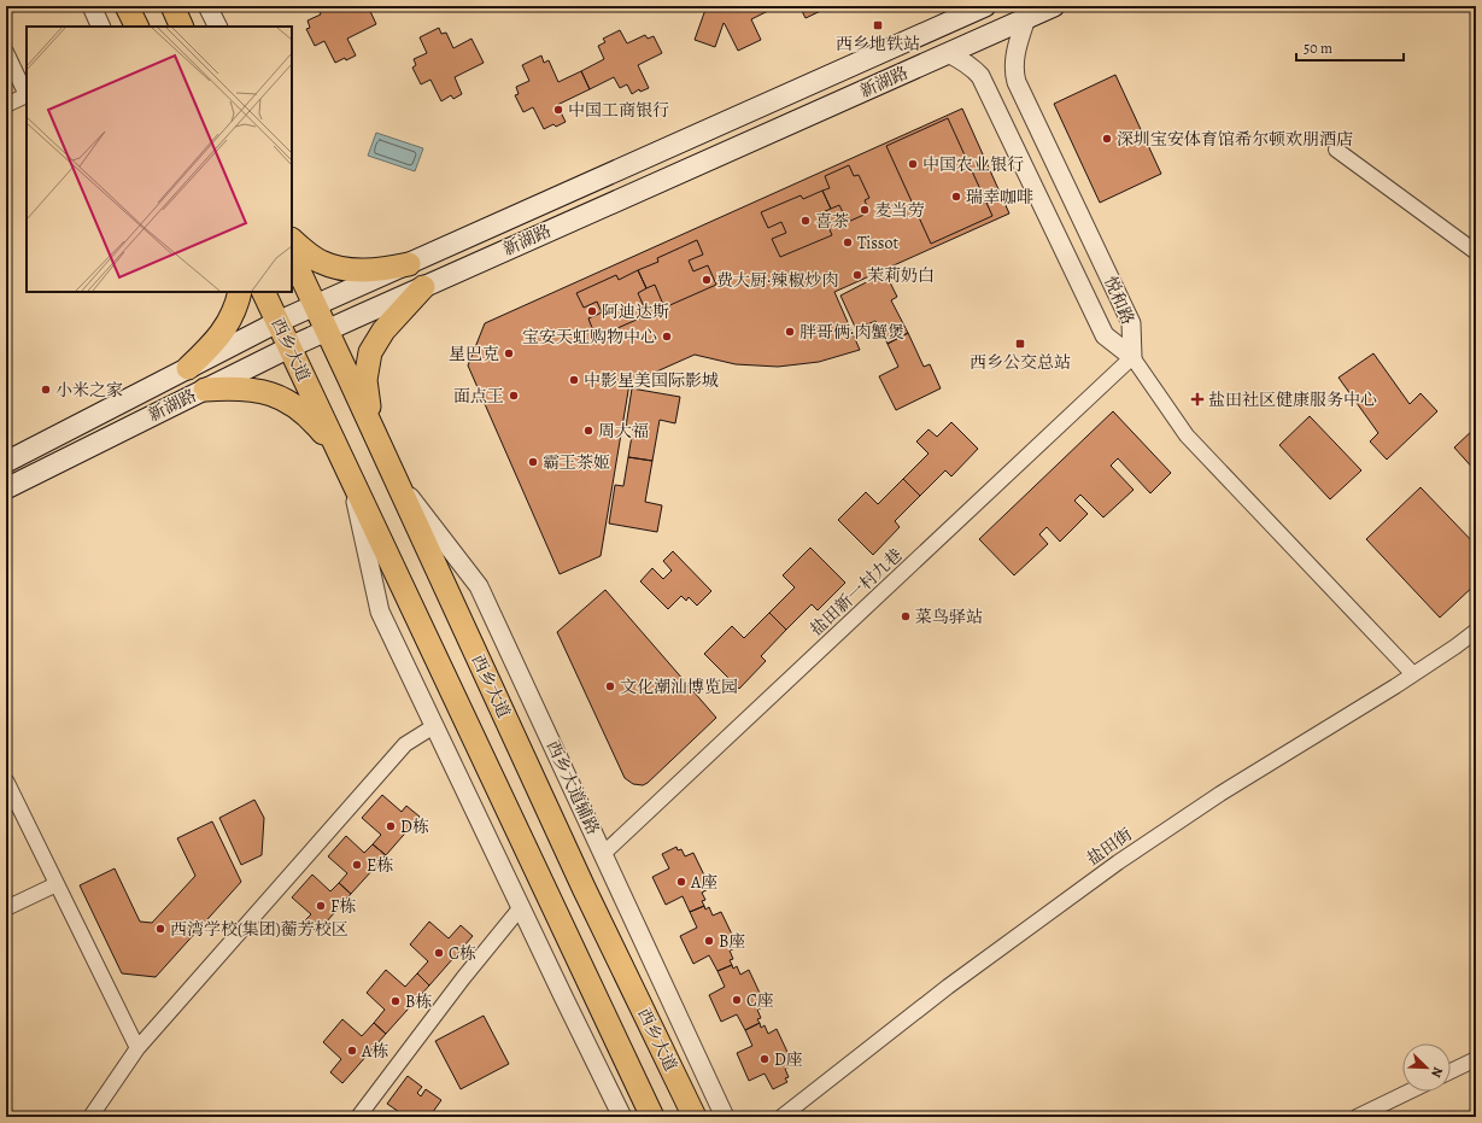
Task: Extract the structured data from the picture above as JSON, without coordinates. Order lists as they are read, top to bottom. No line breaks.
{"streets":{"main road":["新湖路","西乡大道"],"street":["悦和路","盐田新一村九巷","西乡大道辅路","盐田街"]},"crossings":[["新湖路","悦和路"],["新湖路","西乡大道"],["悦和路","盐田新一村九巷"],["西乡大道","西乡大道辅路"],["盐田新一村九巷","西乡大道辅路"]],"places":{"transit":["西乡地铁站","西乡公交总站"],"other":["中国工商银行","深圳宝安体育馆希尔顿欢朋酒店","中国农业银行","瑞幸咖啡","麦当劳","喜茶","Tissot","茉莉奶白","费大厨·辣椒炒肉","阿迪达斯","胖哥俩·肉蟹煲","宝安天虹购物中心","星巴克","中影星美国际影城","小米之家","面点王","周大福","霸王茶姬","菜鸟驿站","文化潮汕博览园","D栋","E栋","A座","F栋","西湾学校(集团)蘅芳校区","B座","C栋","C座","B栋","A栋","D座"],"health":["盐田社区健康服务中心"]},"scale_bar":"50 m","north":"bottom right"}
